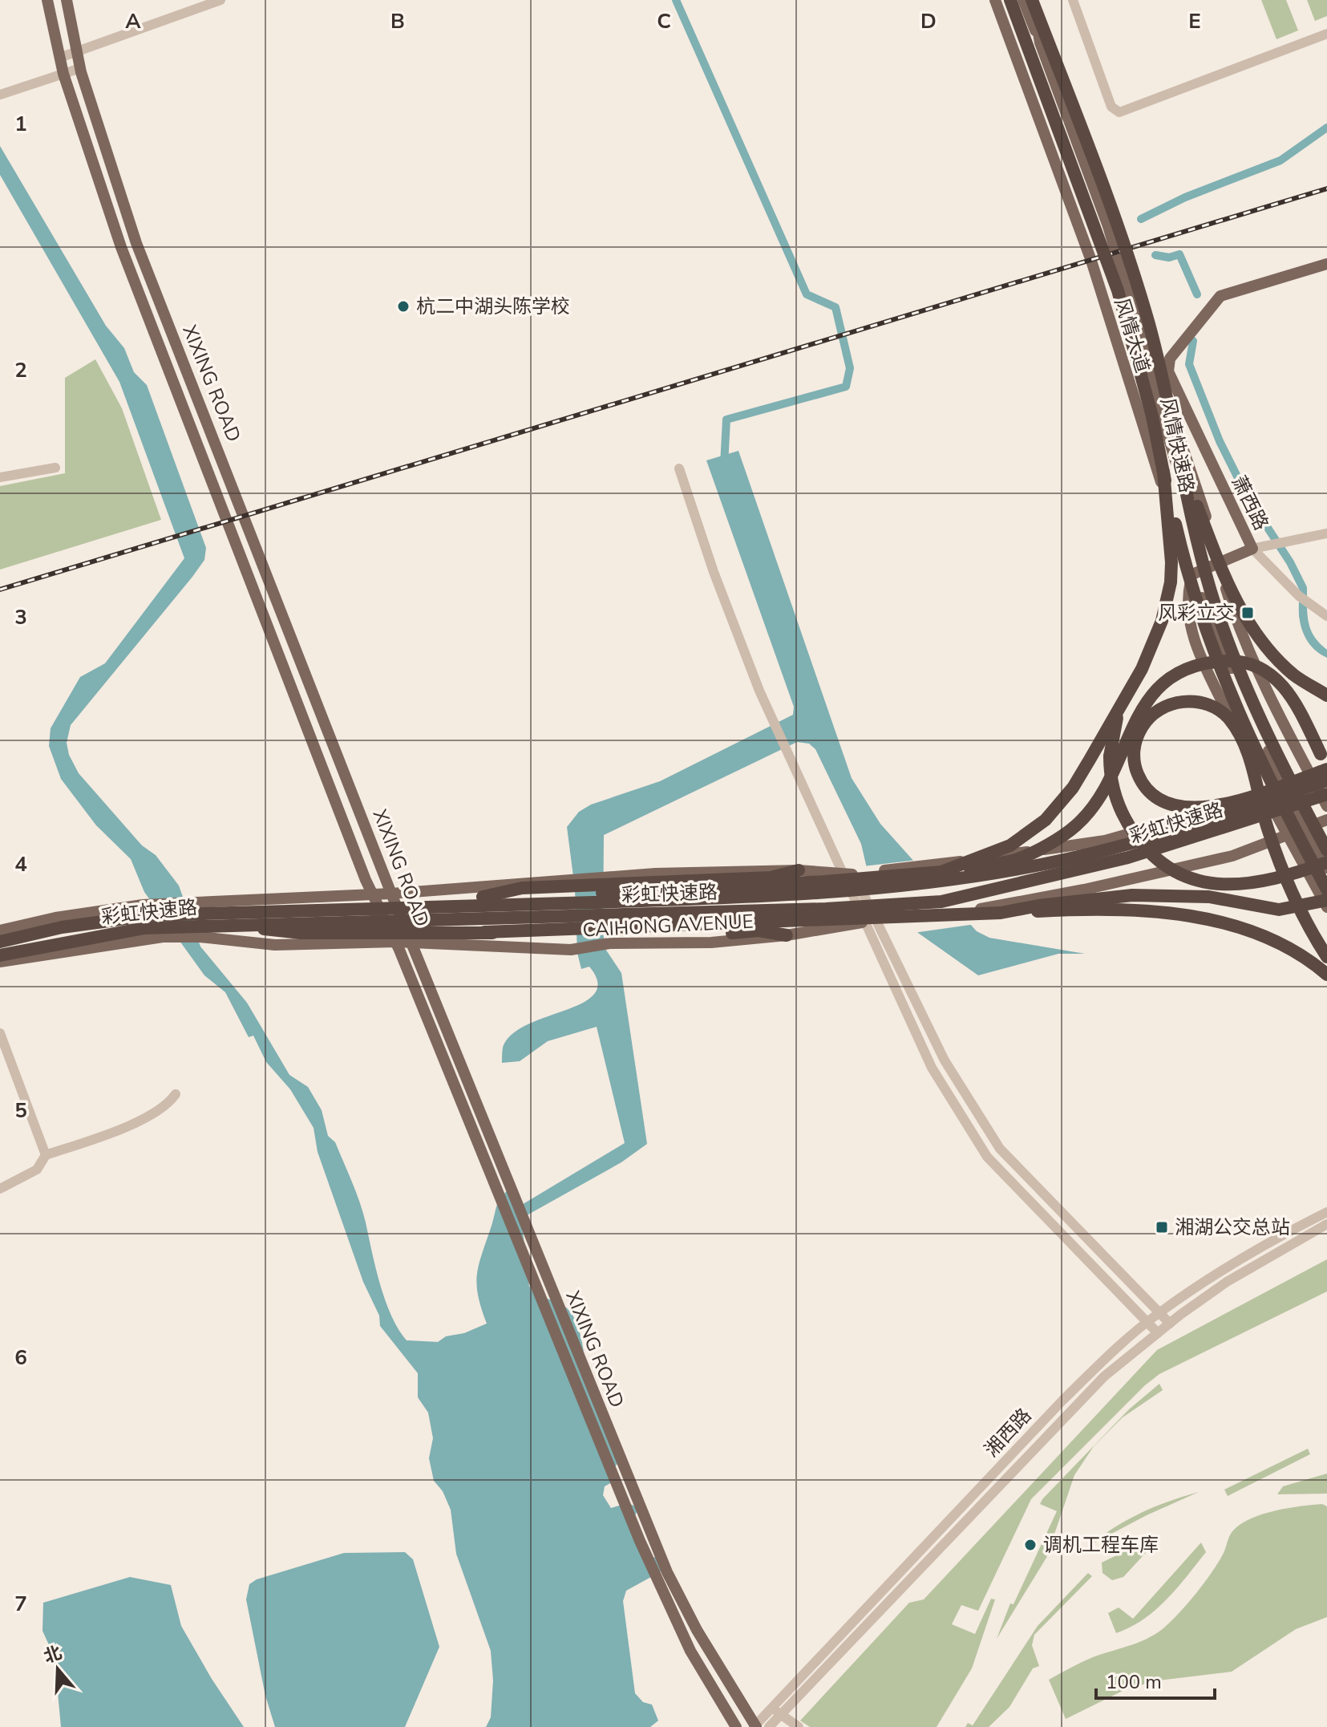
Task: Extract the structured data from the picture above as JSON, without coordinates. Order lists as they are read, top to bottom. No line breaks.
{"streets":{"highway":["风情快速路","彩虹快速路"],"main road":["风情大道","XIXING ROAD","萧西路","CAIHONG AVENUE"],"street":["湘西路"]},"crossings":[["风情大道","风情快速路"],["风情大道","萧西路"],["风情大道","CAIHONG AVENUE"],["XIXING ROAD","CAIHONG AVENUE"],["XIXING ROAD","湘西路"]],"places":{"other":["杭二中湖头陈学校","调机工程车库"],"transit":["风彩立交","湘湖公交总站"]},"scale_bar":"100 m","north":"top","grid":{"columns":["A","B","C","D","E"],"rows":["1","2","3","4","5","6","7"]}}
